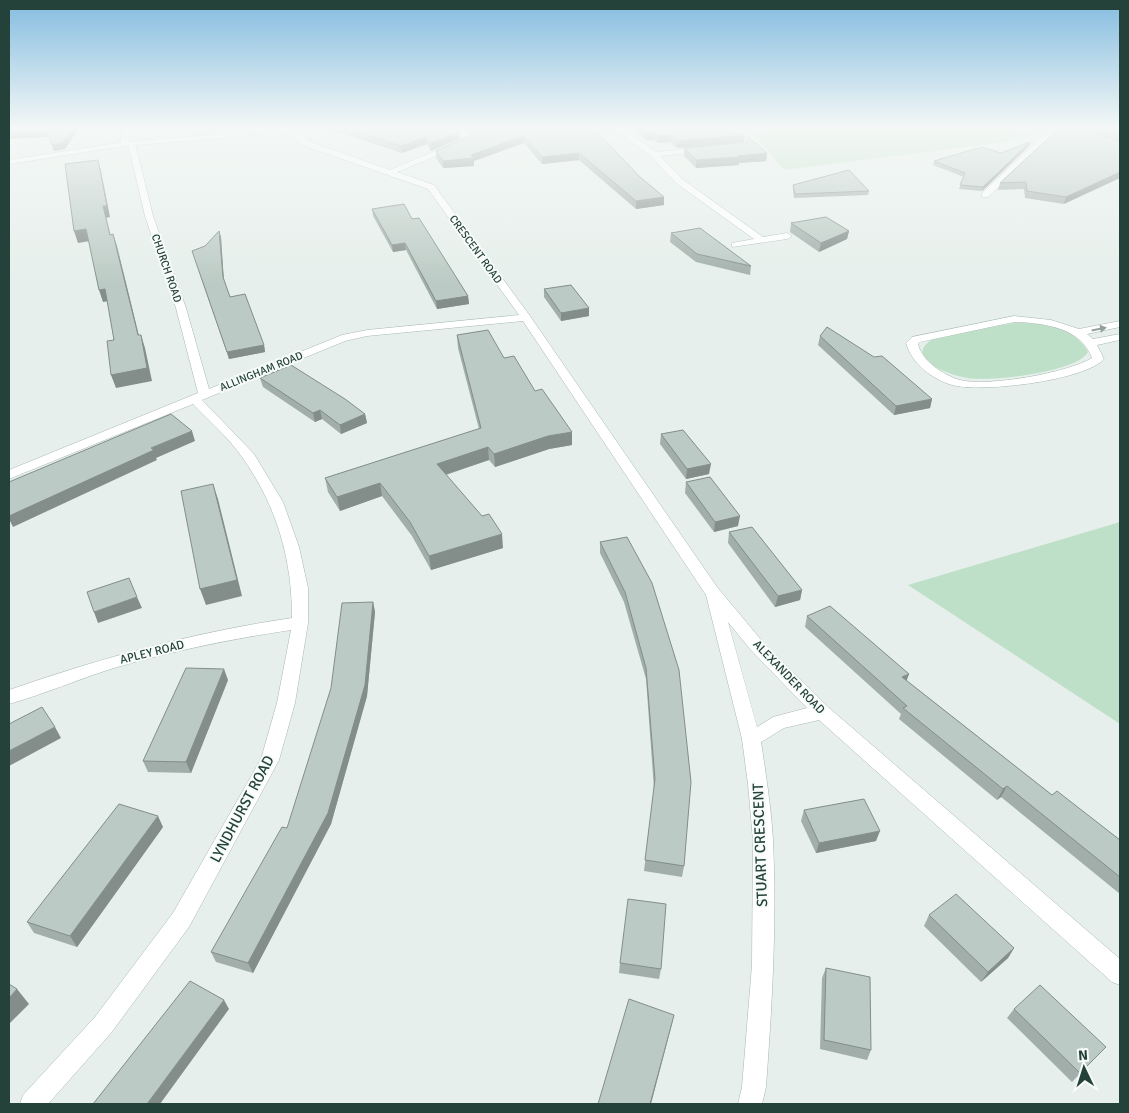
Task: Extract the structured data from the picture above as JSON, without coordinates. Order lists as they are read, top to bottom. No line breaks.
{"streets":{"street":["CRESCENT ROAD","CHURCH ROAD","ALLINGHAM ROAD","APLEY ROAD","ALEXANDER ROAD","LYNDHURST ROAD","STUART CRESCENT"]},"crossings":[["CRESCENT ROAD","ALLINGHAM ROAD"],["CRESCENT ROAD","ALEXANDER ROAD"],["CHURCH ROAD","ALLINGHAM ROAD"],["CHURCH ROAD","LYNDHURST ROAD"],["ALLINGHAM ROAD","ALEXANDER ROAD"],["ALLINGHAM ROAD","LYNDHURST ROAD"],["APLEY ROAD","LYNDHURST ROAD"],["ALEXANDER ROAD","STUART CRESCENT"]],"north":"top"}
